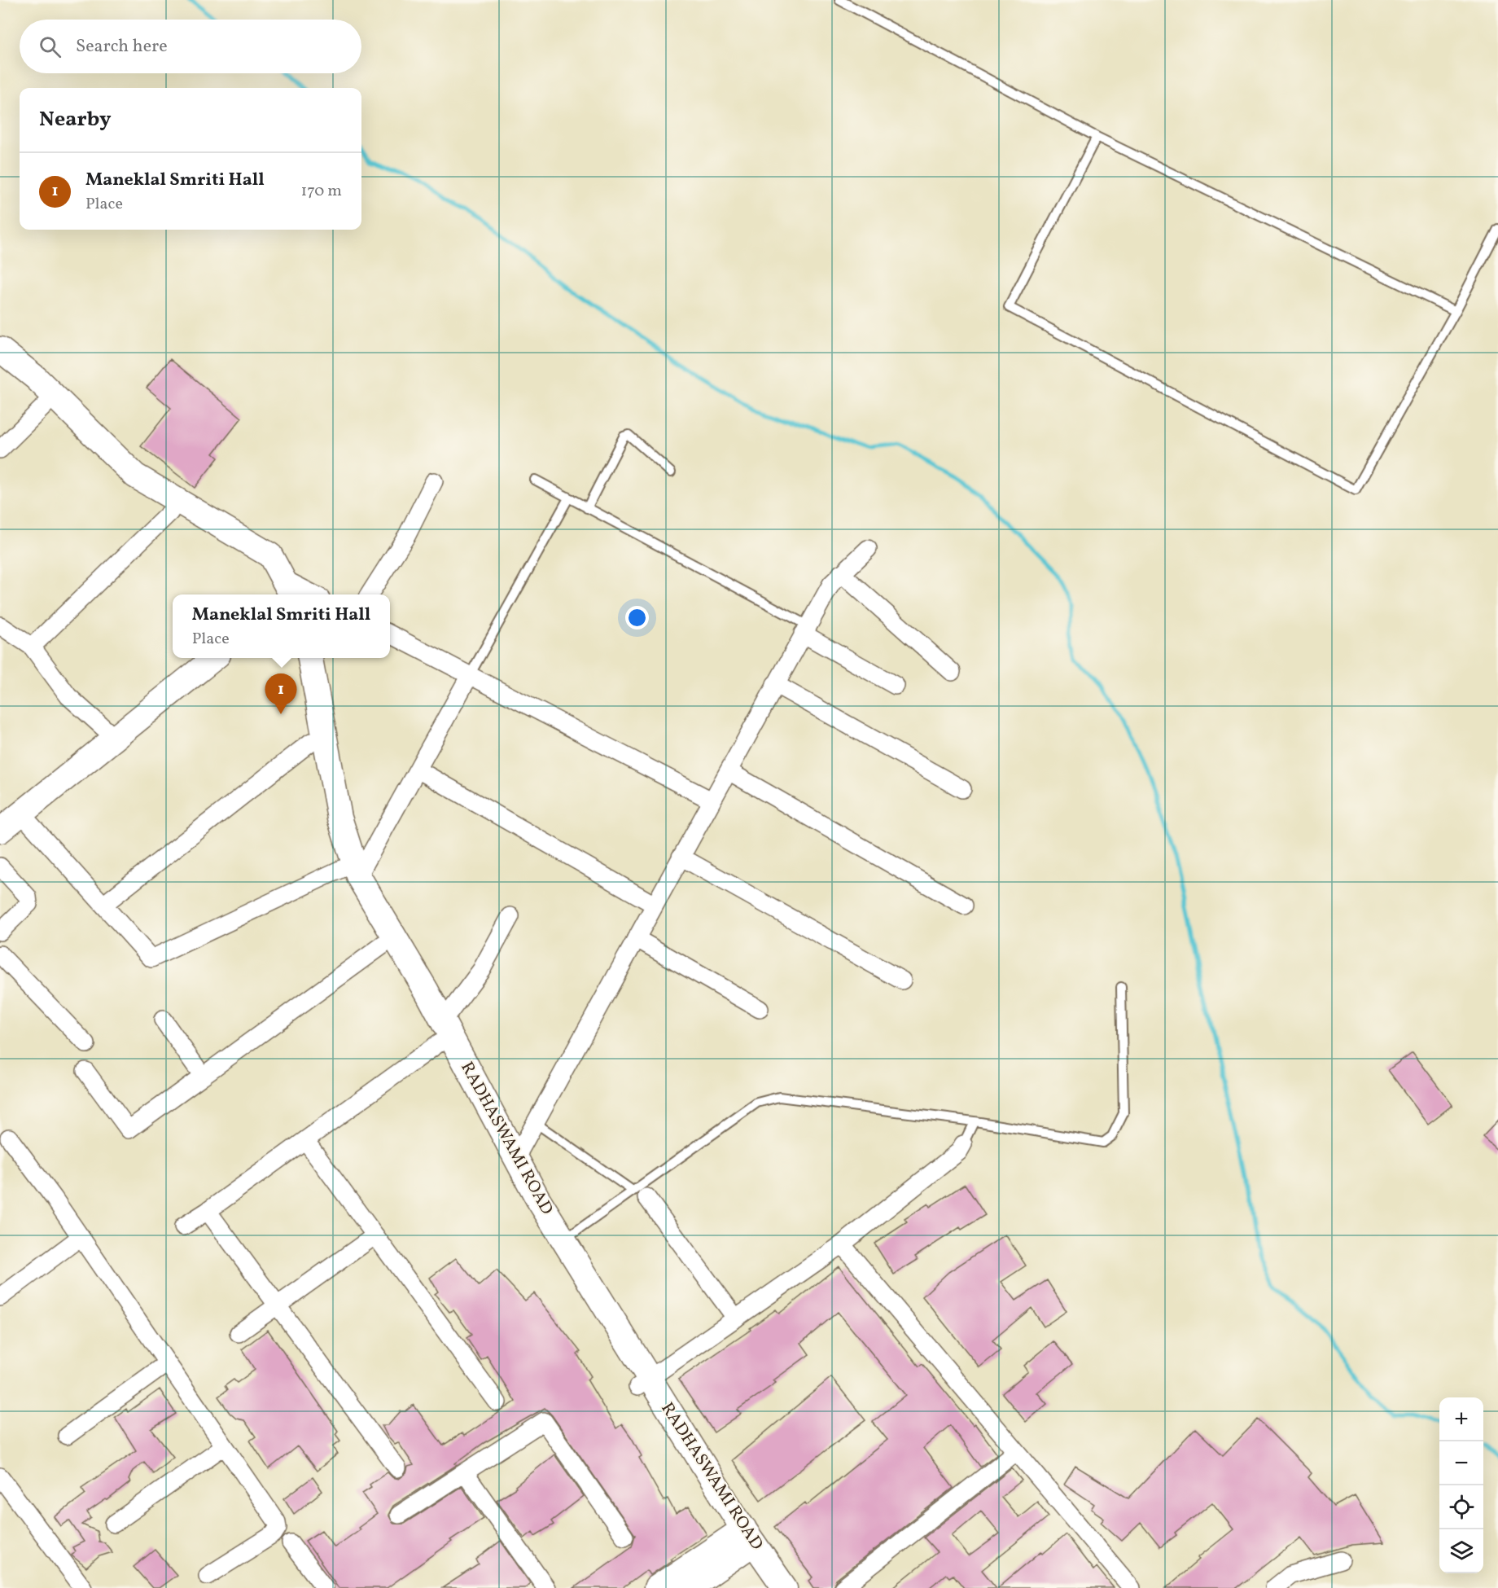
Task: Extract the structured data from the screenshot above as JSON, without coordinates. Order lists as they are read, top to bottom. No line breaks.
{"streets":{"street":["RADHASWAMI ROAD"]},"page":{"search":"Search here","heading":"Nearby","list":[{"mark":"1","name":"Maneklal Smriti Hall","note":"Place","value":"170 m"}],"popup":["Maneklal Smriti Hall","Place"],"pins":"1","map_buttons":["+","−"]}}
